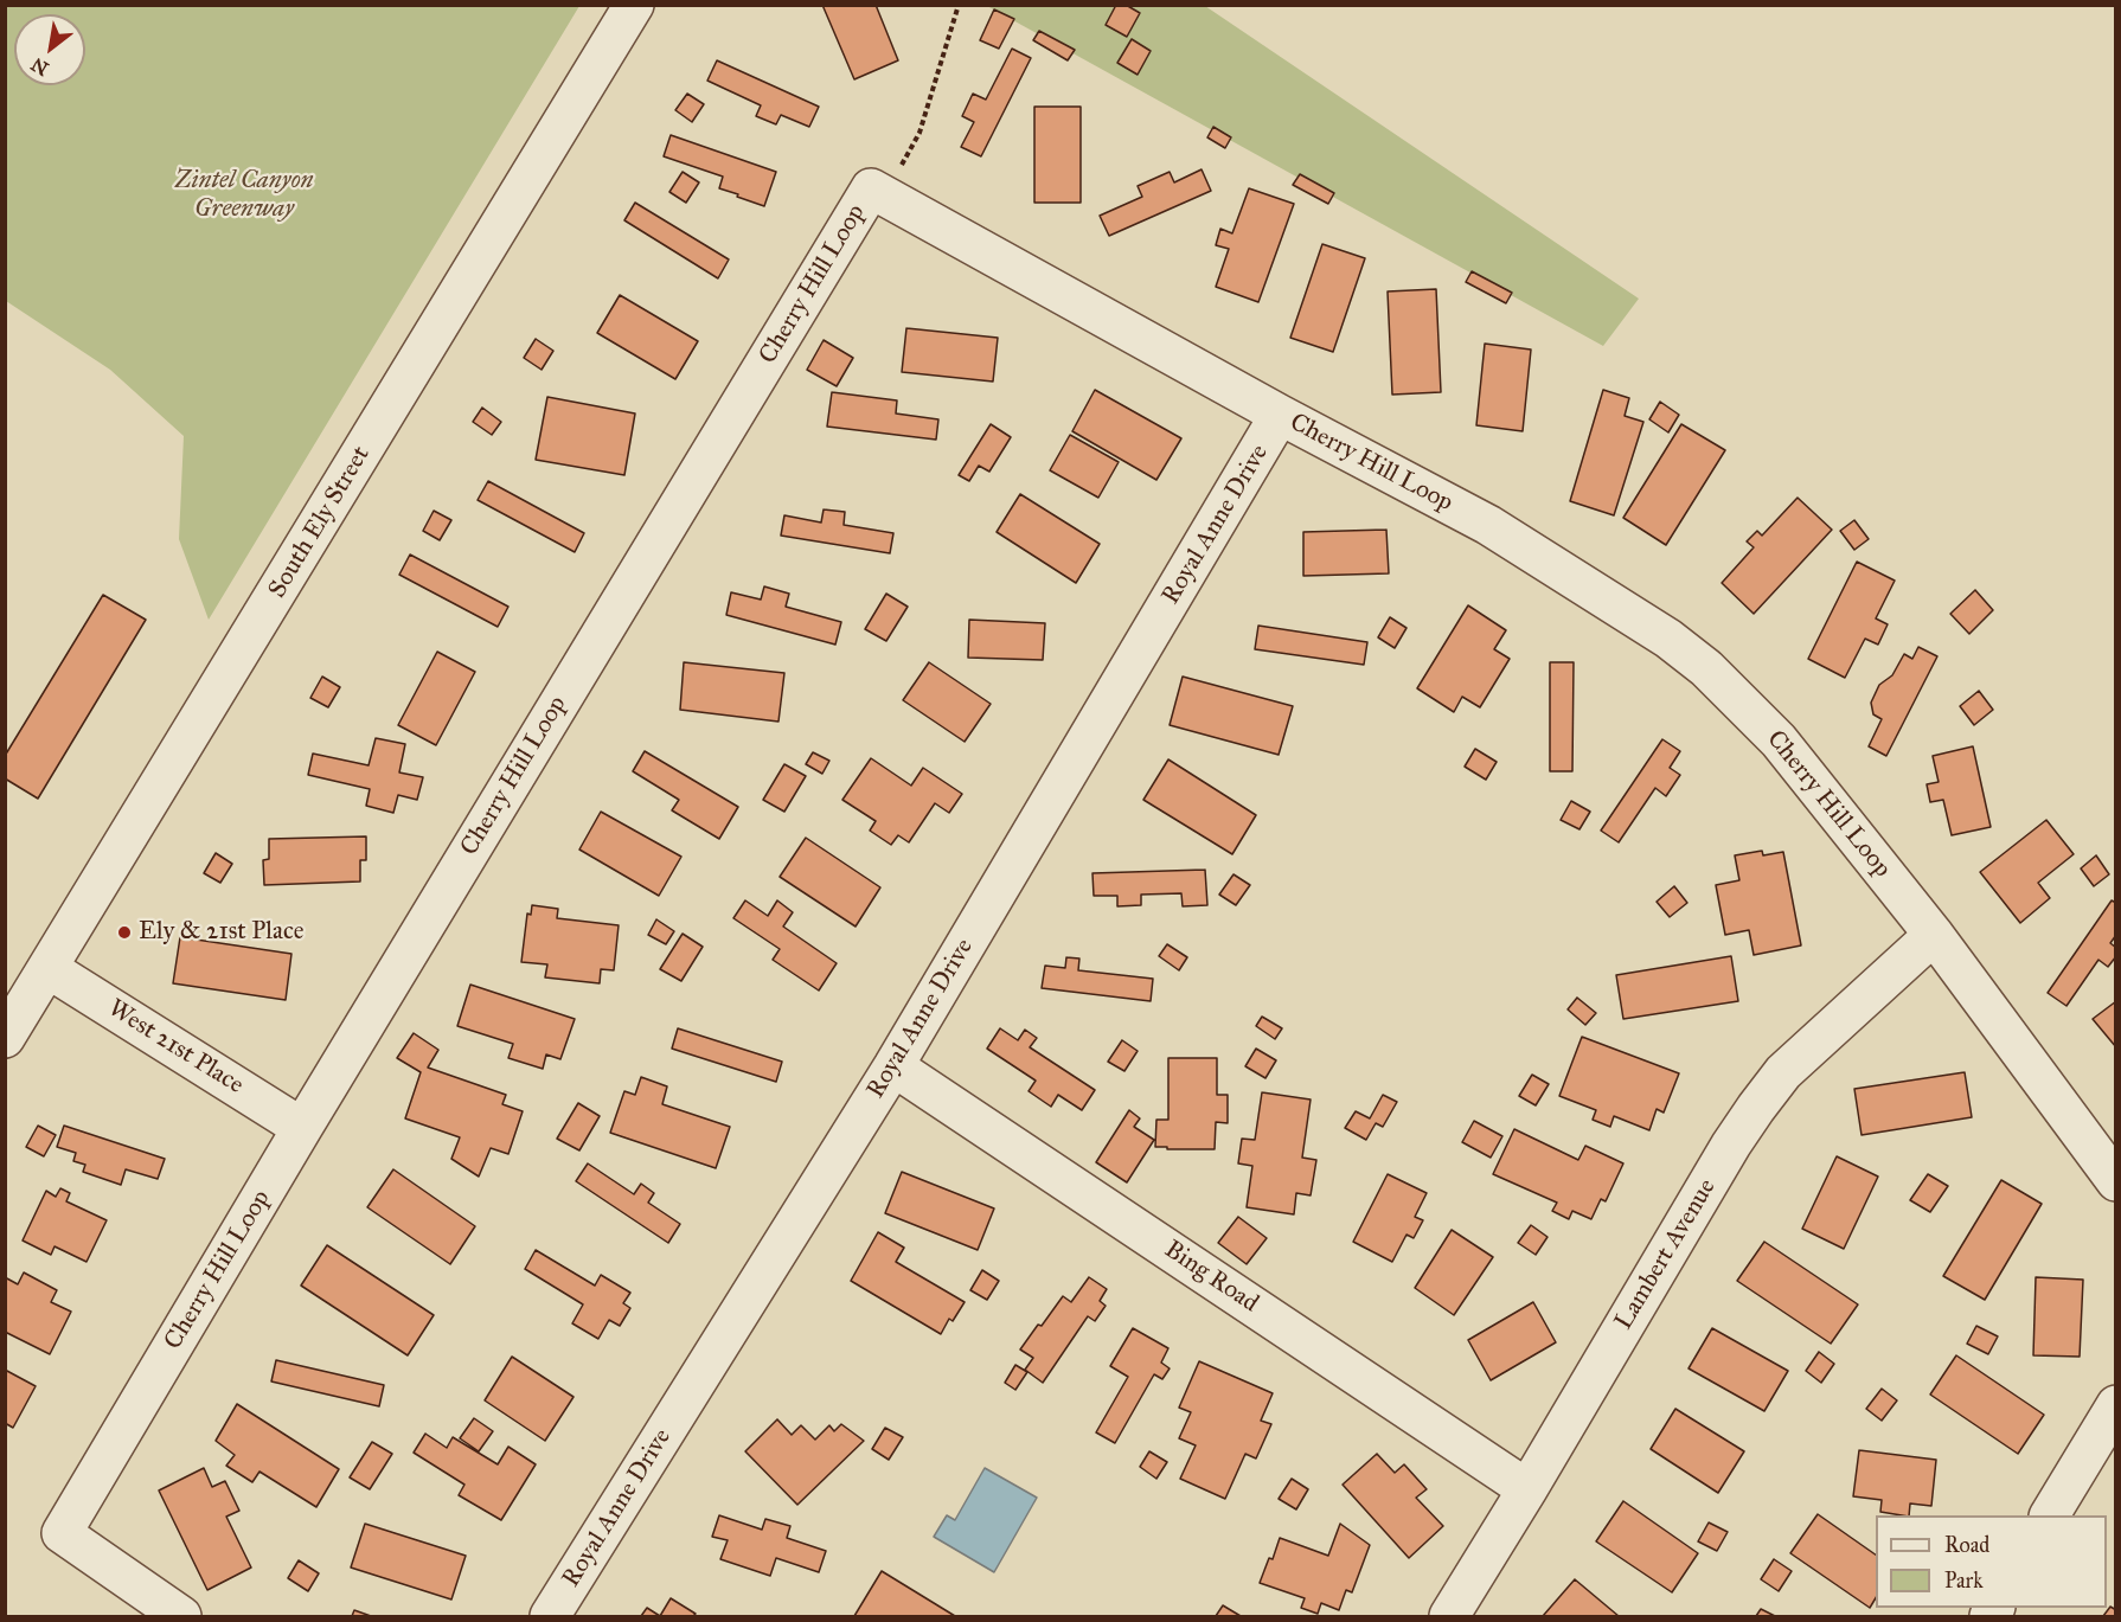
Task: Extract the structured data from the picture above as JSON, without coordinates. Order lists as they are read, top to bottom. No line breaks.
{"streets":{"street":["Cherry Hill Loop","South Ely Street","Royal Anne Drive","West 21st Place","Lambert Avenue","Bing Road"]},"crossings":[["Cherry Hill Loop","Royal Anne Drive"],["Cherry Hill Loop","West 21st Place"],["Cherry Hill Loop","Lambert Avenue"],["South Ely Street","West 21st Place"],["Royal Anne Drive","Bing Road"],["Lambert Avenue","Bing Road"]],"parks":["Zintel Canyon Greenway"],"places":["Ely & 21st Place"],"legend":["Road","Park"],"north":"bottom left"}
